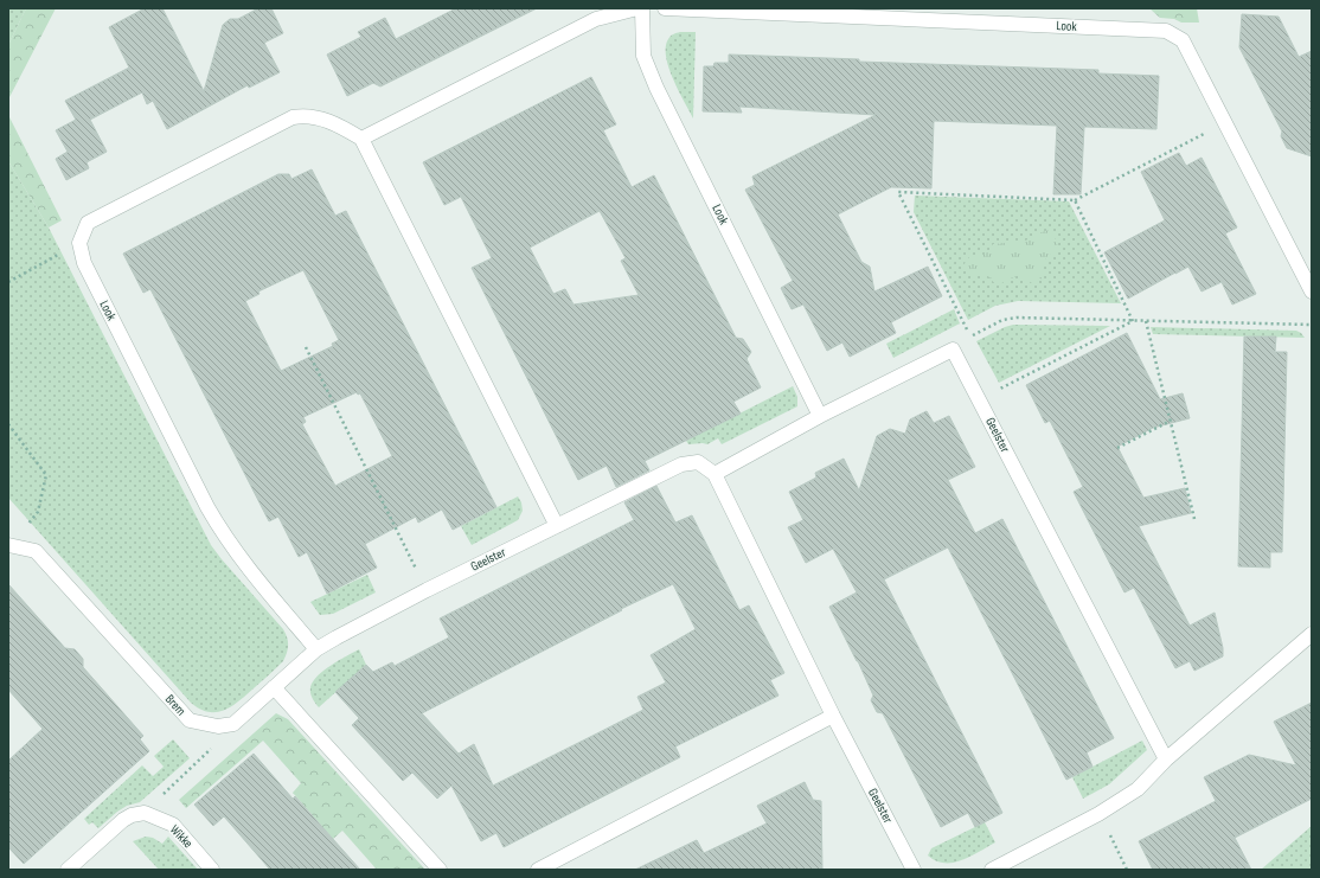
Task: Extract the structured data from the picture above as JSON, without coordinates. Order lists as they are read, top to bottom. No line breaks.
{"streets":{"street":["Look","Geelster","Brem","Wikke"]},"crossings":[["Look","Geelster"],["Geelster","Brem"]]}
